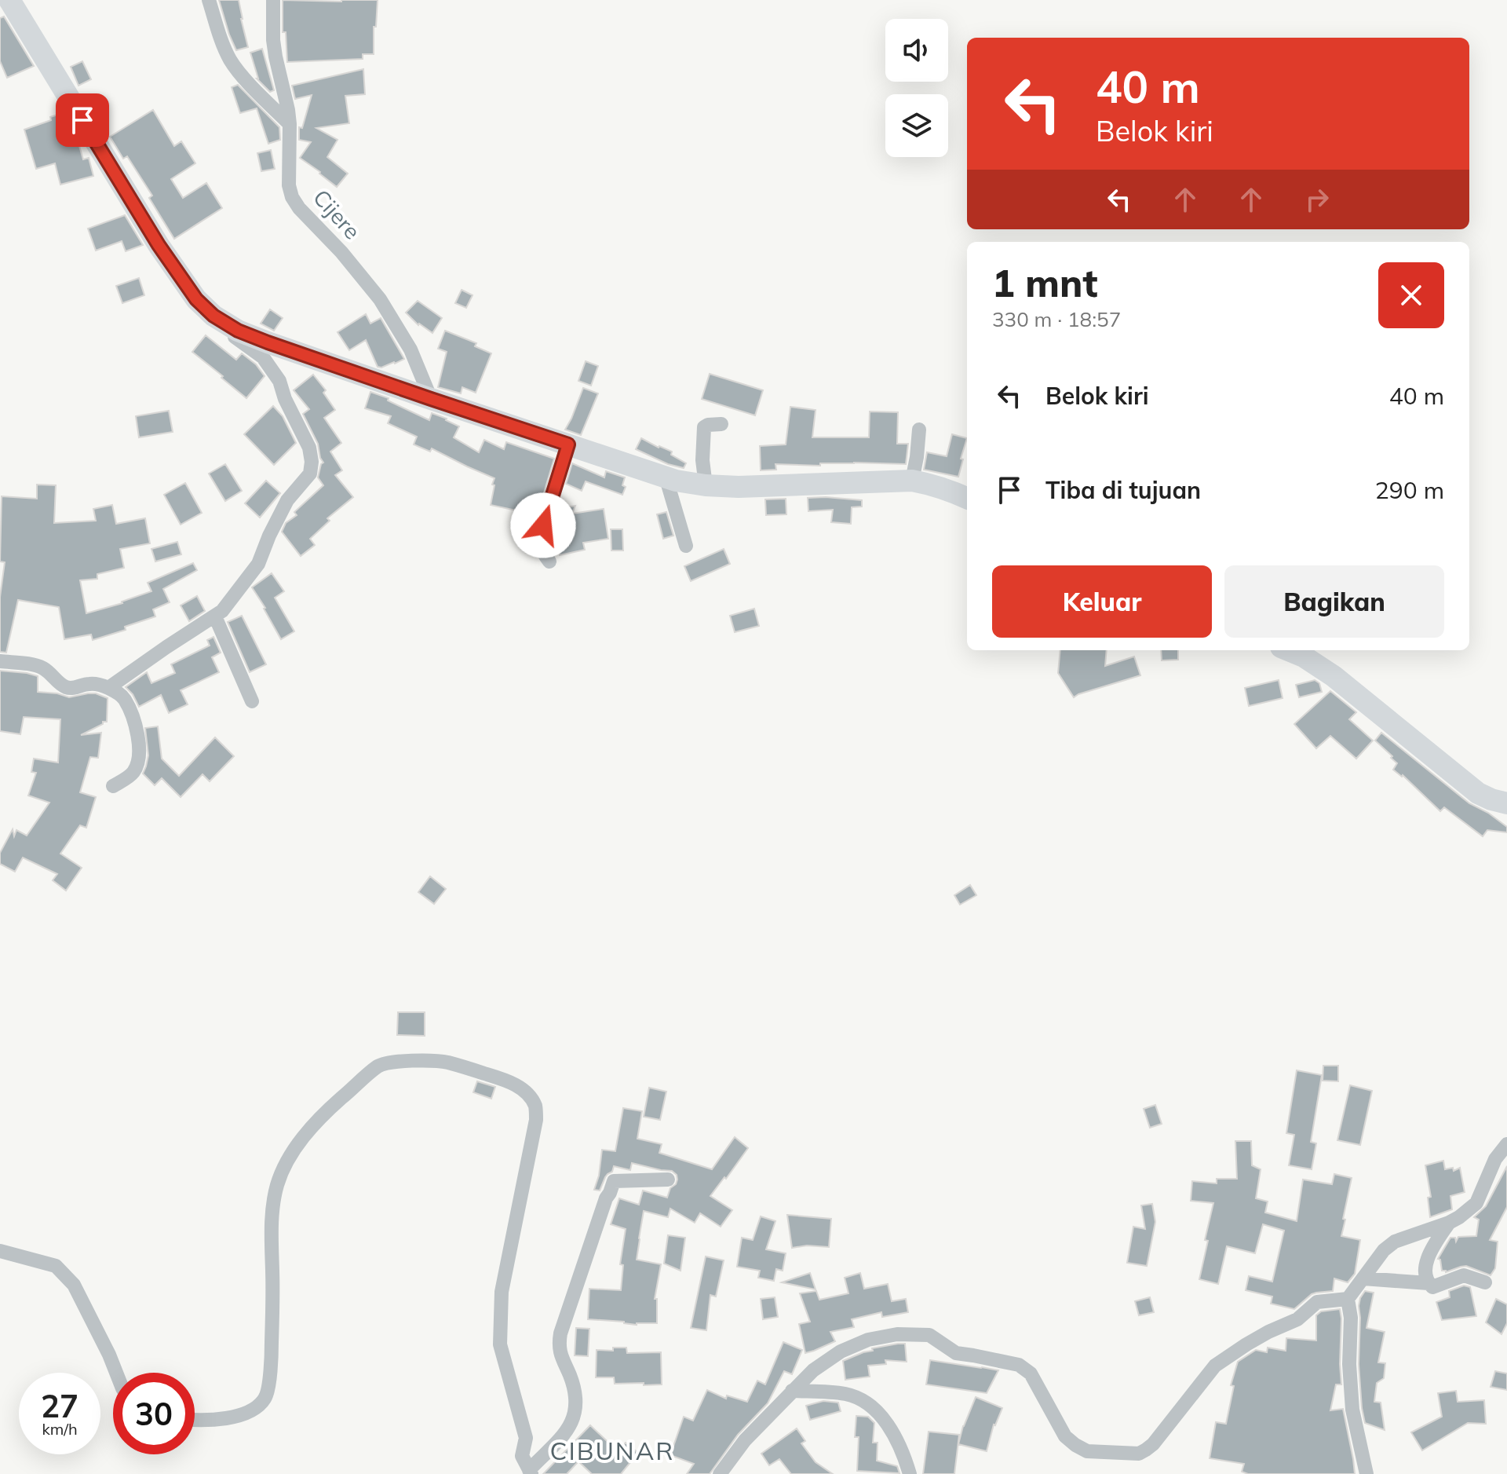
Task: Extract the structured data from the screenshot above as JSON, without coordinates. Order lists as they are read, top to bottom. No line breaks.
{"streets":{"street":["Cijere"]},"districts":["CIBUNAR"],"page":{"turn":["40 m","Belok kiri"],"heading":["1 mnt","330 m · 18:57"],"list":[{"name":"Belok kiri","value":"40 m"},{"name":"Tiba di tujuan","value":"290 m"}],"buttons":["Keluar","Bagikan"],"speed":"27 km/h","limit":"30"}}
